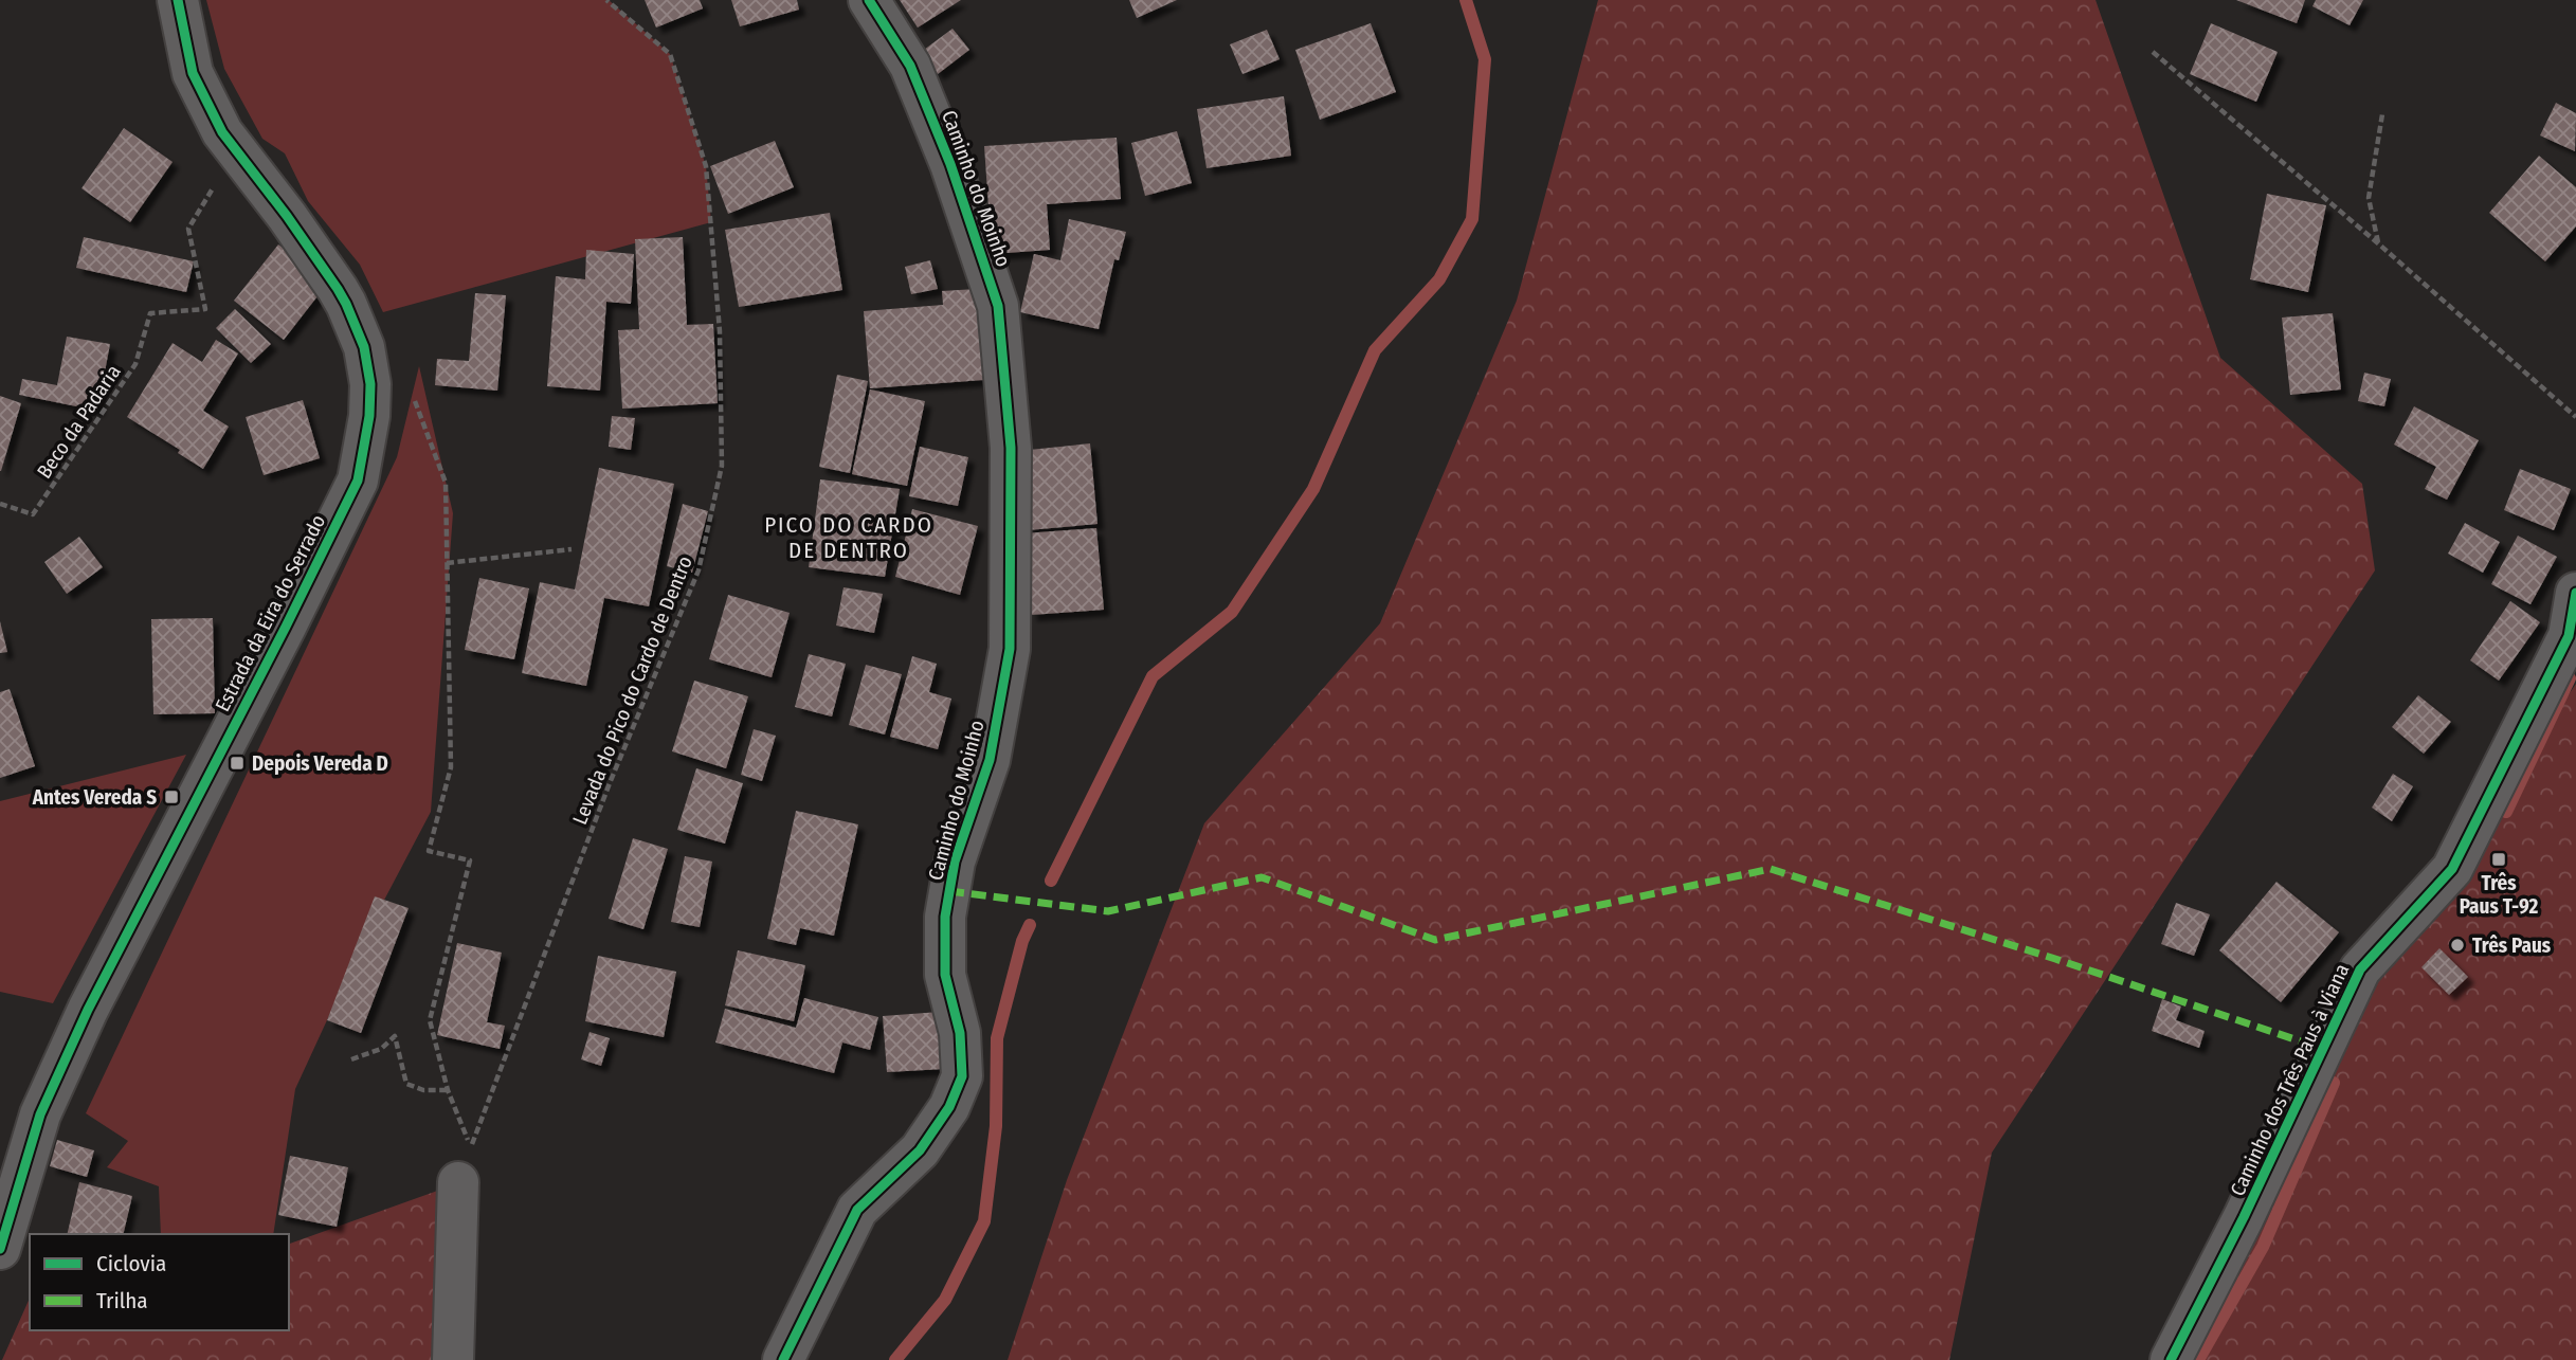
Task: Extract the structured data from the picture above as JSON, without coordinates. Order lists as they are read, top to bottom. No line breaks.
{"streets":{"street":["Caminho do Moinho","Estrada da Eira do Serrado","Caminho dos Três Paus à Viana"],"path":["Beco da Padaria","Levada do Pico do Cardo de Dentro"]},"crossings":[["Beco da Padaria","Estrada da Eira do Serrado"]],"districts":["PICO DO CARDO DE DENTRO"],"places":{"transit":["Depois Vereda D","Antes Vereda S","Três Paus T-92"],"other":["Três Paus"]},"legend":["Ciclovia","Trilha"]}
